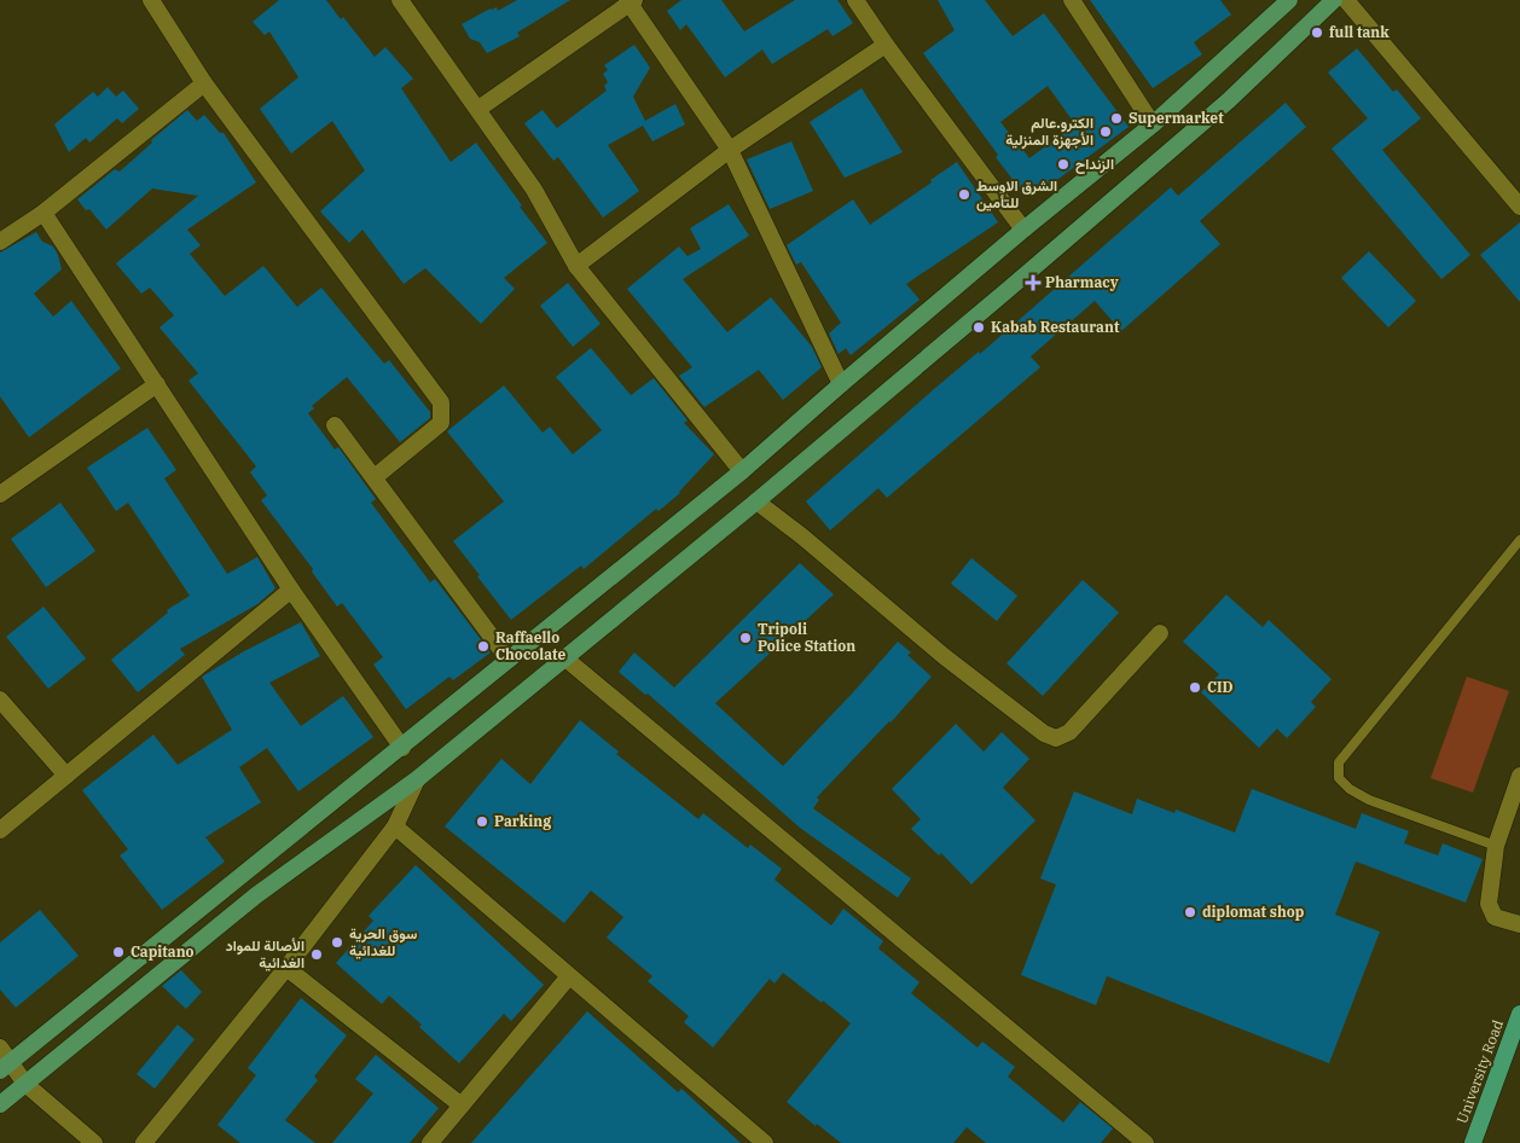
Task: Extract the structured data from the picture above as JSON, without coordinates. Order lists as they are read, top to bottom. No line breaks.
{"streets":{"highway":["University Road"]},"places":{"other":["full tank","Supermarket","الكترو.عالم الأجهزة المنزلية","الزنداح","الشرق الاوسط للتأمين","Kabab Restaurant","Tripoli Police Station","Raffaello Chocolate","CID","Parking","diplomat shop","سوق الحرية للغدائية","Capitano","الأصالة للمواد الغدائية"],"health":["Pharmacy"]}}
